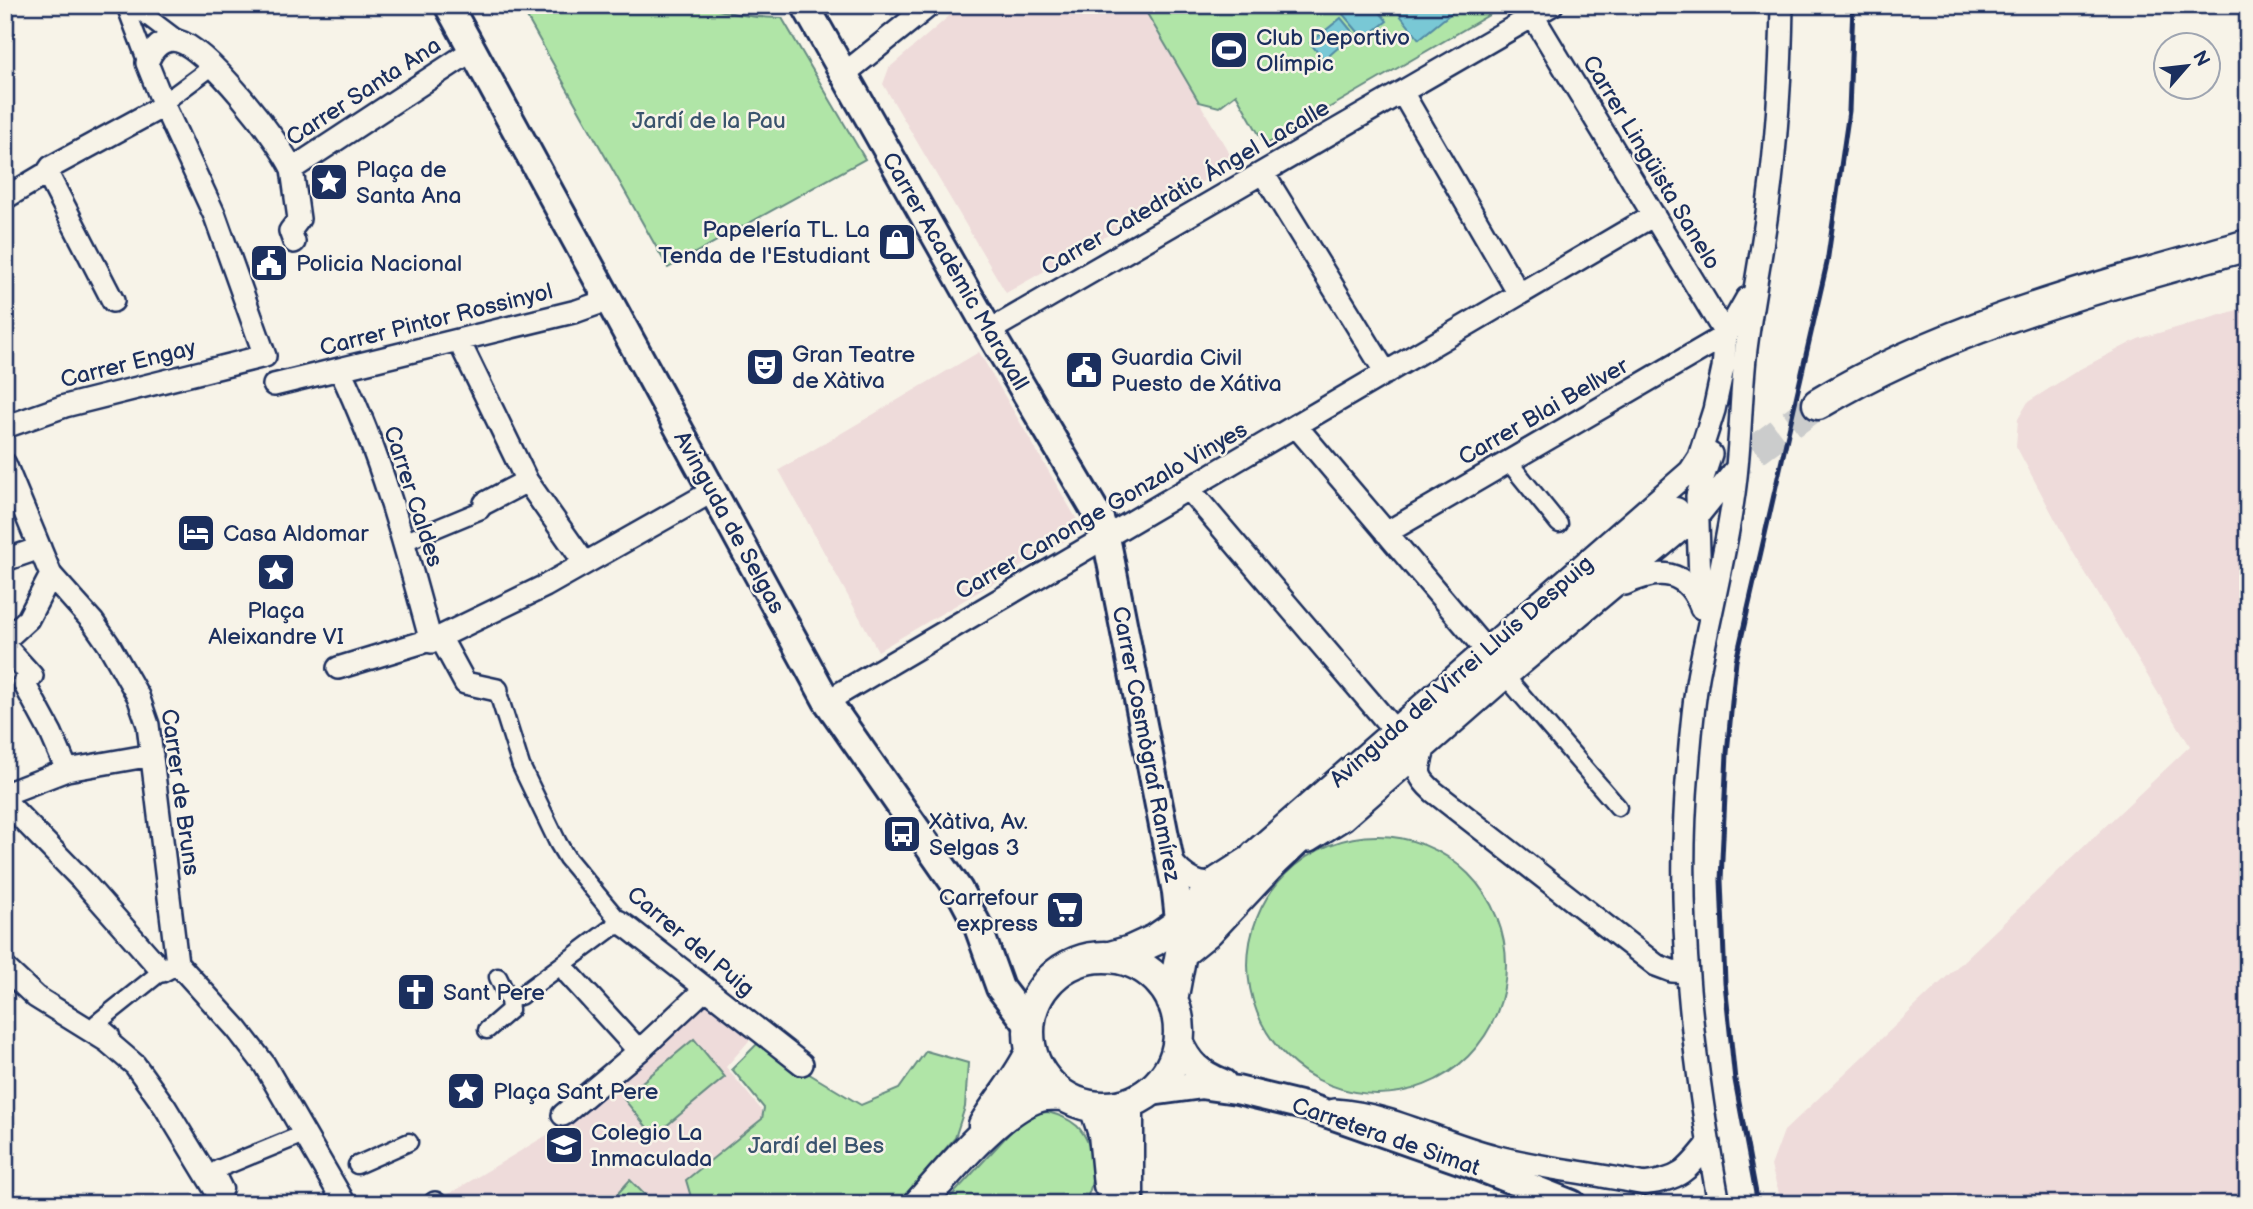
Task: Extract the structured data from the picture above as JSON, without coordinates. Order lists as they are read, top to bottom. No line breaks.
{"streets":{"main road":["Avinguda del Virrei Lluís Despuig"],"street":["Carrer Santa Ana","Carrer Lingüista Sanelo","Carrer Catedràtic Ángel Lacalle","Carrer Acadèmic Maravall","Carrer Pintor Rossinyol","Carrer Engay","Carrer Blai Bellver","Carrer Caldes","Carrer Canonge Gonzalo Vinyes","Avinguda de Selgas","Carrer Cosmògraf Ramírez","Carrer de Bruns","Carrer del Puig","Carretera de Simat"]},"crossings":[["Carrer Santa Ana","Avinguda de Selgas"],["Carrer Lingüista Sanelo","Carrer Catedràtic Ángel Lacalle"],["Carrer Lingüista Sanelo","Carrer Blai Bellver"],["Carrer Lingüista Sanelo","Carrer Canonge Gonzalo Vinyes"],["Carrer Catedràtic Ángel Lacalle","Carrer Acadèmic Maravall"],["Carrer Acadèmic Maravall","Carrer Canonge Gonzalo Vinyes"],["Carrer Acadèmic Maravall","Carrer Cosmògraf Ramírez"],["Carrer Pintor Rossinyol","Carrer Caldes"],["Carrer Pintor Rossinyol","Avinguda de Selgas"],["Carrer Caldes","Carrer del Puig"],["Carrer Canonge Gonzalo Vinyes","Avinguda de Selgas"],["Carrer Canonge Gonzalo Vinyes","Carrer Cosmògraf Ramírez"],["Avinguda de Selgas","Avinguda del Virrei Lluís Despuig"],["Avinguda de Selgas","Carretera de Simat"],["Avinguda del Virrei Lluís Despuig","Carrer Cosmògraf Ramírez"],["Avinguda del Virrei Lluís Despuig","Carretera de Simat"]],"parks":["Jardí de la Pau","Jardí del Bes"],"places":{"sports":["Club Deportivo Olímpic"],"place":["Plaça de Santa Ana","Plaça Aleixandre VI","Plaça Sant Pere"],"shop":["Papelería TL. La Tenda de l'Estudiant"],"public building":["Policia Nacional","Guardia Civil Puesto de Xátiva"],"theatre":["Gran Teatre de Xàtiva"],"hotel":["Casa Aldomar"],"bus stop":["Xàtiva, Av. Selgas 3"],"supermarket":["Carrefour express"],"church":["Sant Pere"],"school or university":["Colegio La Inmaculada"]},"north":"top right"}
